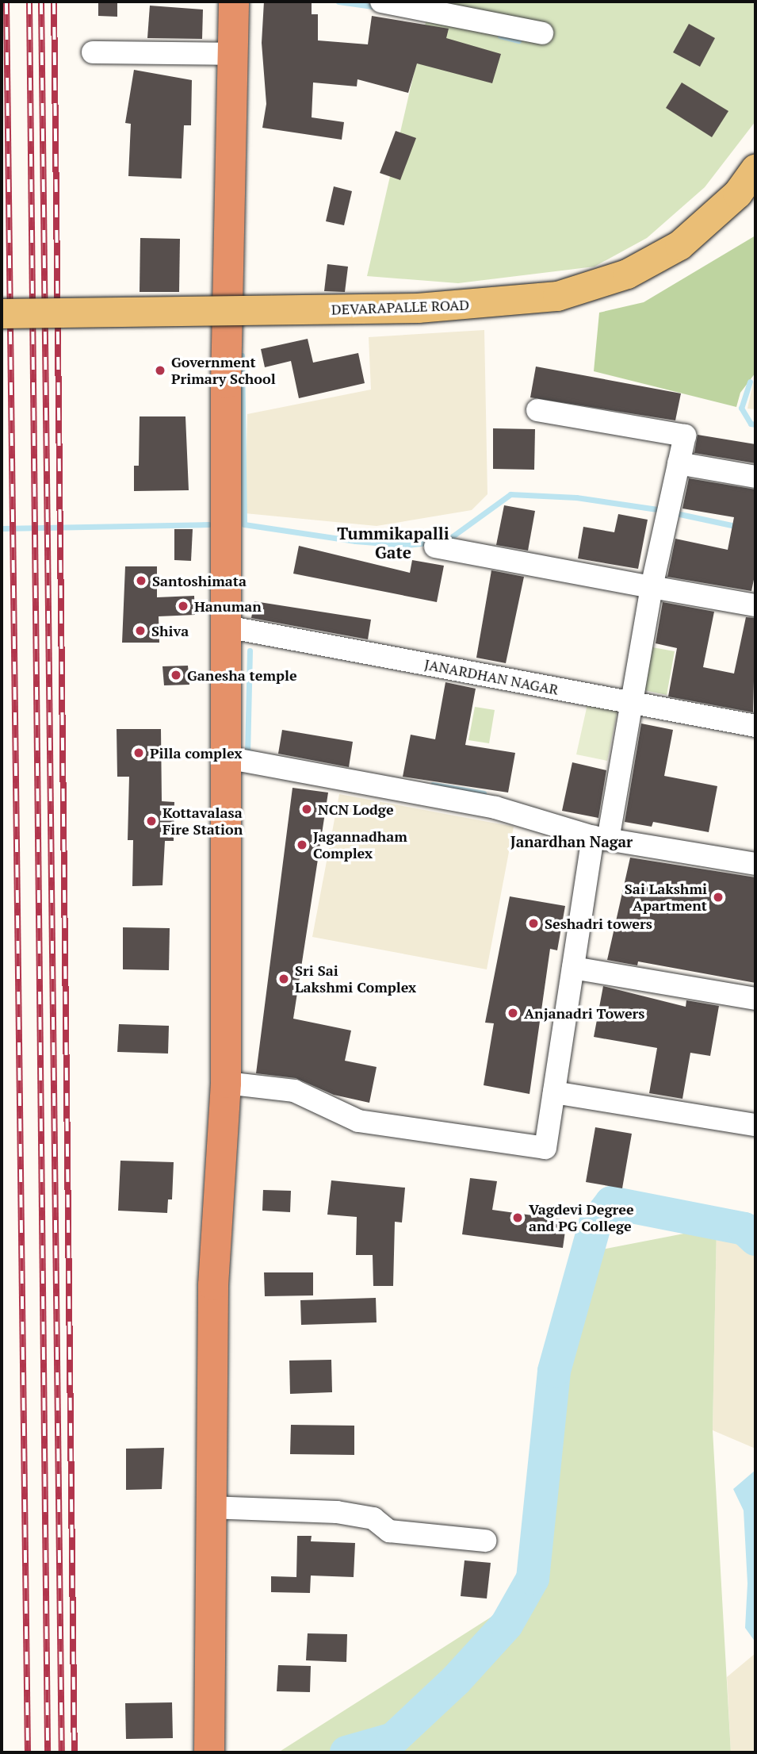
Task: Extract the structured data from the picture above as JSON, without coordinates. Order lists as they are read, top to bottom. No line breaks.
{"streets":{"main road":["DEVARAPALLE ROAD"],"street":["JANARDHAN NAGAR"]},"districts":["Tummikapalli Gate","Janardhan Nagar"],"places":["Government Primary School","Santoshimata","Hanuman","Shiva","Ganesha temple","Pilla complex","NCN Lodge","Kottavalasa Fire Station","Jagannadham Complex","Sai Lakshmi Apartment","Seshadri towers","Sri Sai Lakshmi Complex","Anjanadri Towers","Vagdevi Degree and PG College"]}
